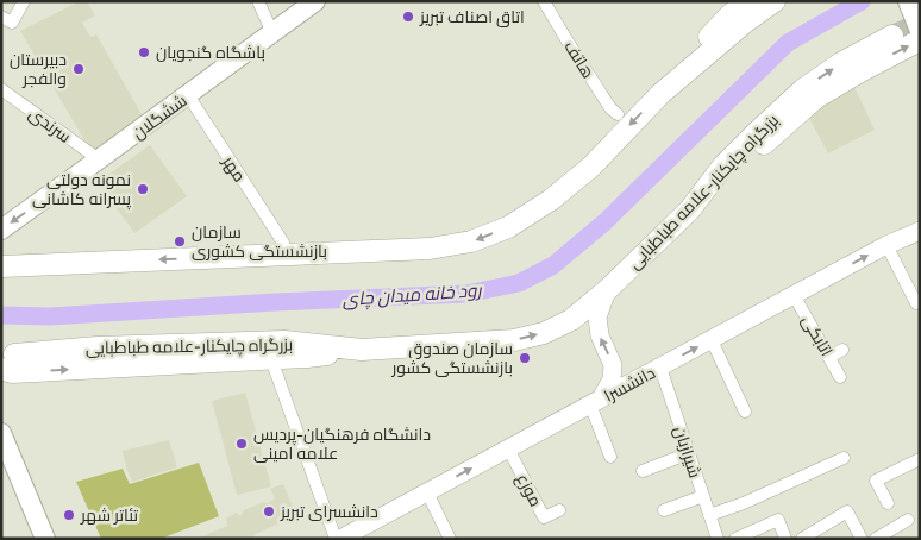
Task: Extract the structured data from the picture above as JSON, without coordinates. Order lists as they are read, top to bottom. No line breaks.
{"streets":{"highway":["بزرگراه چایکنار-علامه طباطبایی"],"main road":["ششگلان","دانشسرا"],"street":["هاتف","سرندی","مهر","اتابکی","شیرازبان","موزع"]},"crossings":[["ششگلان","سرندی"],["ششگلان","مهر"],["اتابکی","دانشسرا"],["دانشسرا","شیرازبان"],["دانشسرا","موزع"]],"one_way":["دانشسرا"],"water":["رود خانه میدان چای"],"places":["اتاق اصناف تبریز","باشگاه گنجویان","دبیرستان والفجر","نمونه دولتی پسرانه کاشانی","سازمان بازنشستگی کشوری","سازمان صندوق بازنشستگی کشور","دانشگاه فرهنگیان-پردیس علامه امینی","دانشسرای تبریز","تئاتر شهر"]}
